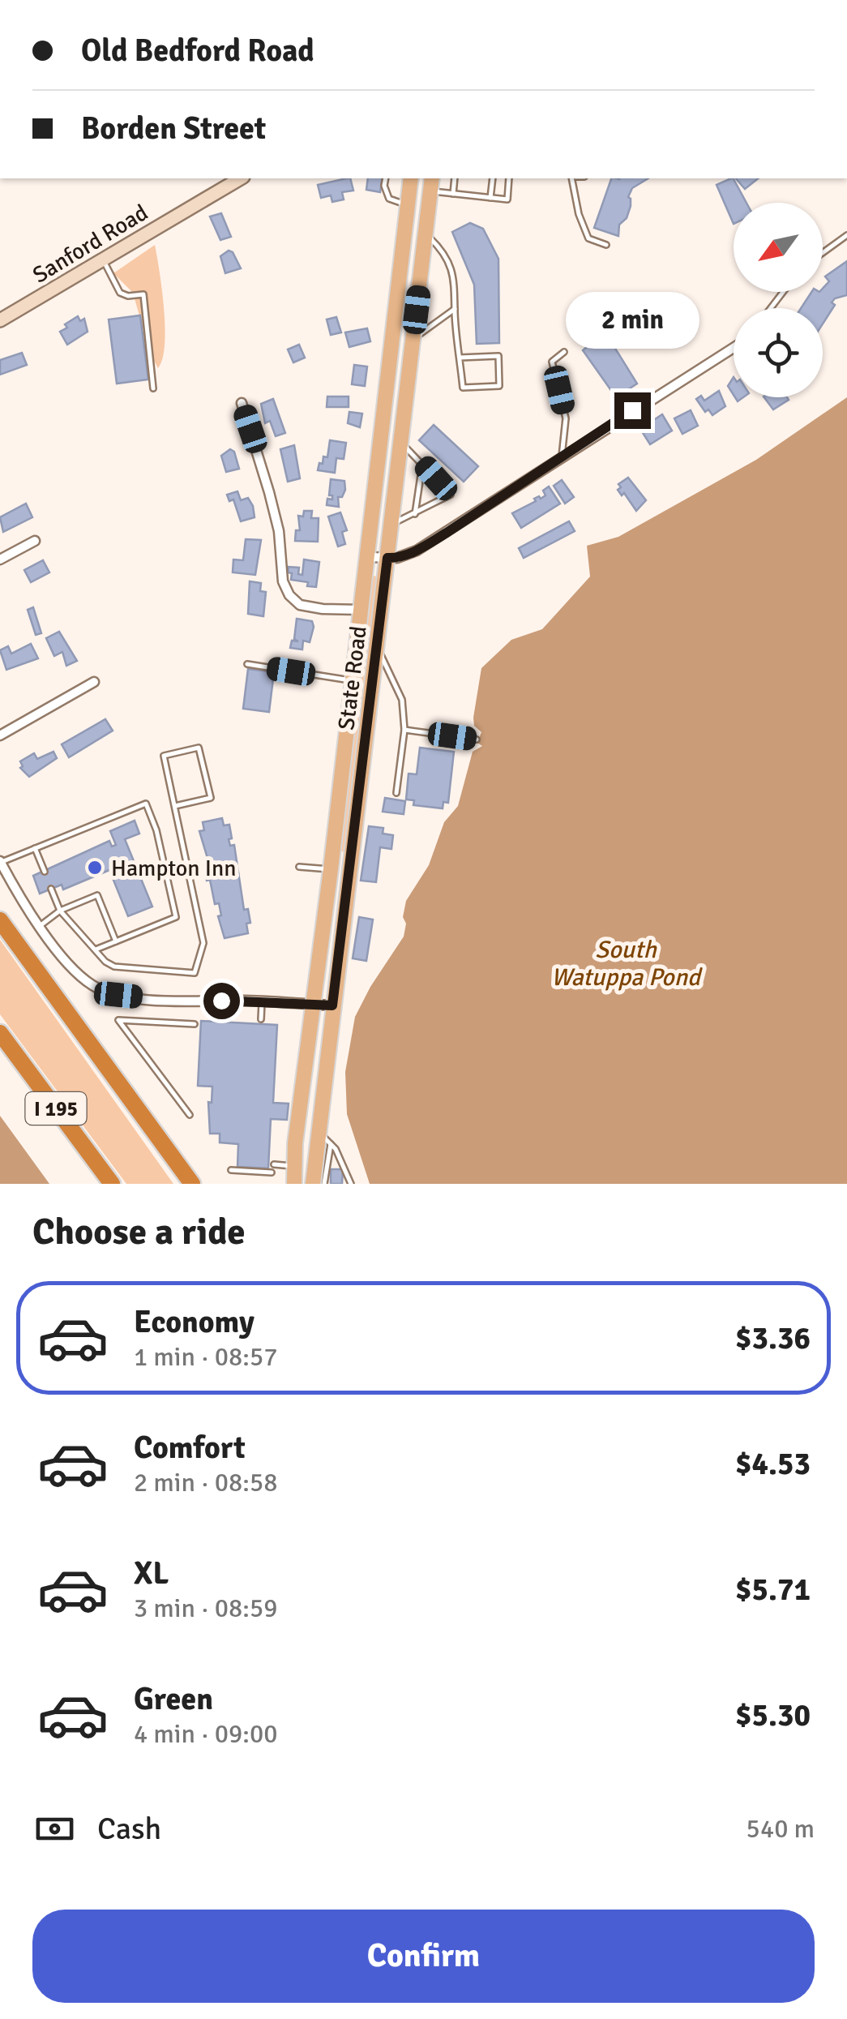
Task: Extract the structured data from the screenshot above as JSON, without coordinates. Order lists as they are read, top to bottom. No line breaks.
{"streets":{"highway":["I 195"],"main road":["State Road"],"street":["Sanford Road"]},"water":["South Watuppa Pond"],"places":["Hampton Inn"],"north":"bottom left","page":{"banner":["Old Bedford Road","Borden Street"],"bubble":"2 min","heading":"Choose a ride","list":[{"name":"Economy","note":"1 min · 08:57","value":"$3.36"},{"name":"Comfort","note":"2 min · 08:58","value":"$4.53"},{"name":"XL","note":"3 min · 08:59","value":"$5.71"},{"name":"Green","note":"4 min · 09:00","value":"$5.30"}],"pay":["Cash","540 m"],"buttons":"Confirm"}}
